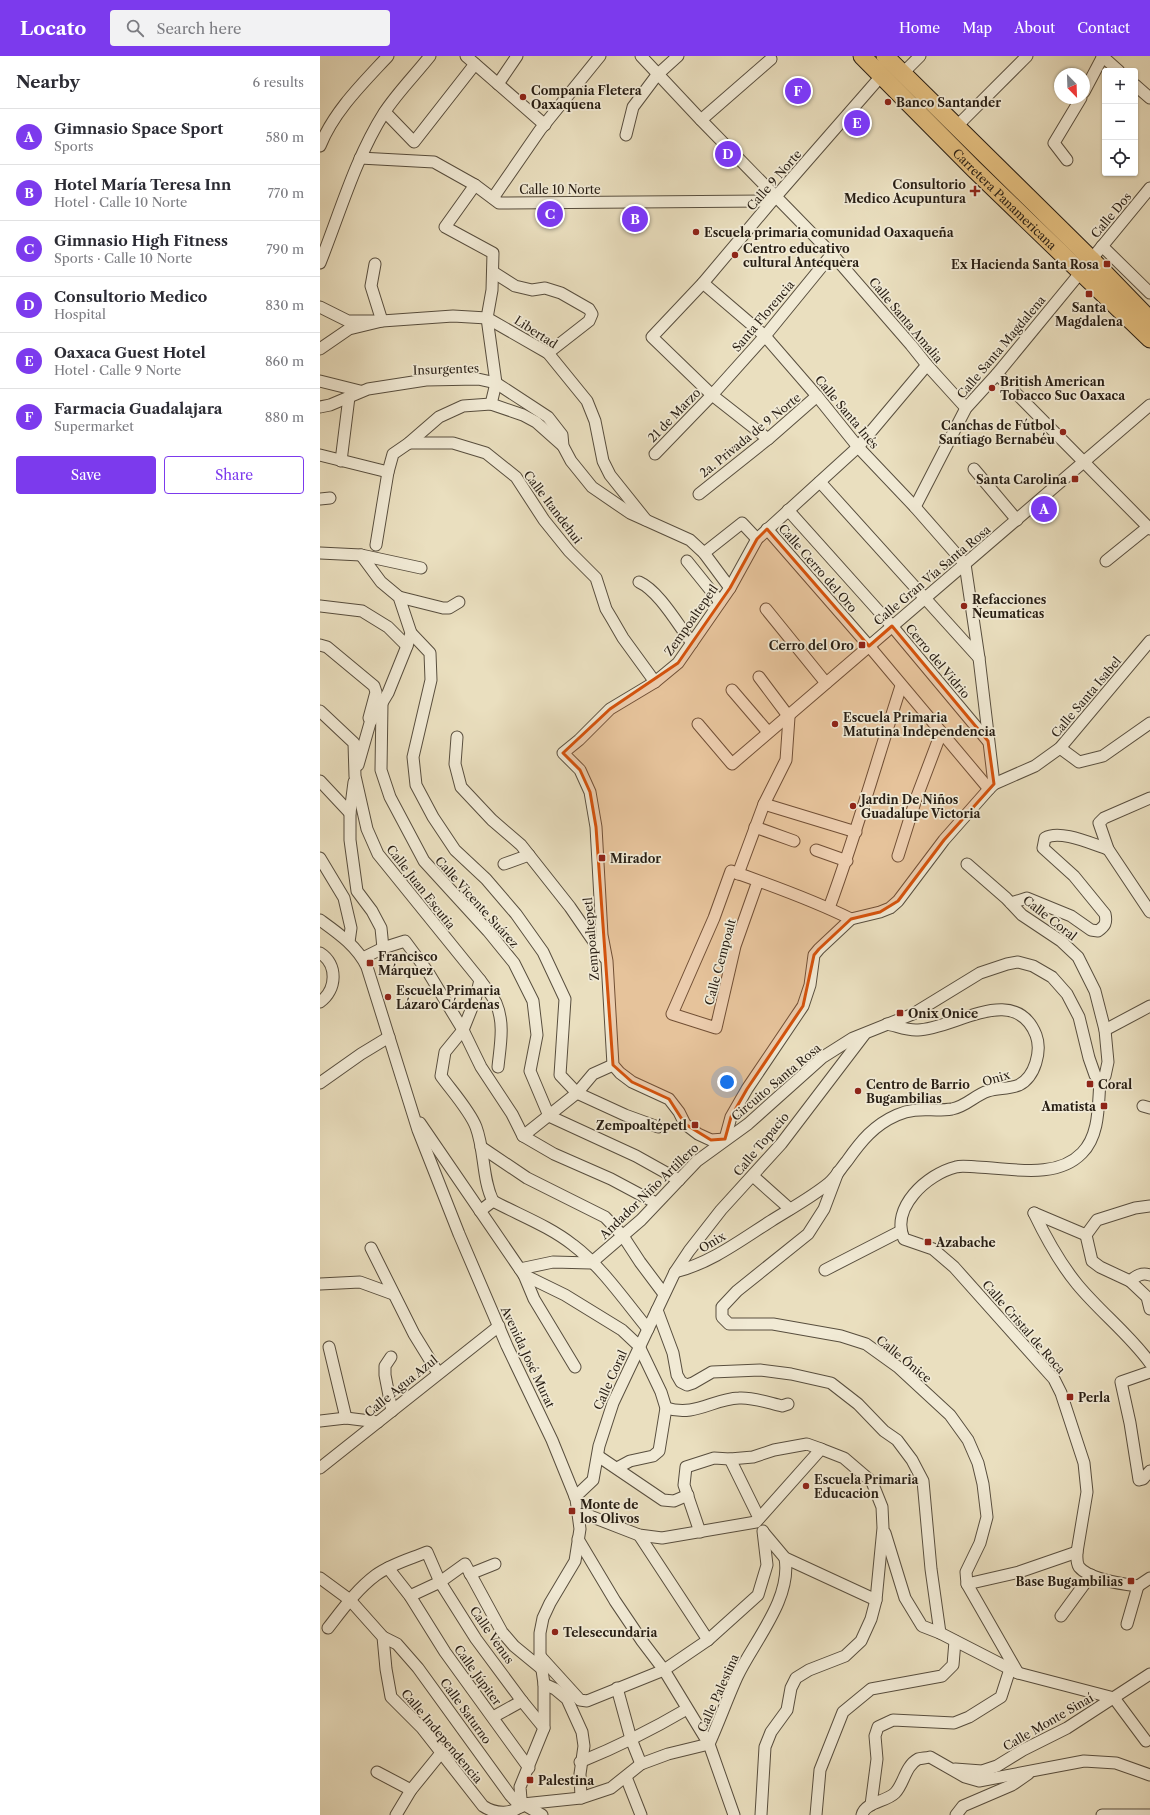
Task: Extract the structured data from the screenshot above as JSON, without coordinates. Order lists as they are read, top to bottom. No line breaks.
{"streets":{"highway":["Carretera Panamericana"],"street":["Calle 9 Norte","Calle 10 Norte","Calle Dos","Santa Florencia","Calle Santa Amalia","Libertad","Calle Santa Magdalena","Insurgentes","Calle Santa Inés","21 de Marzo","2a. Privada de 9 Norte","Calle Itandehui","Calle Cerro del Oro","Calle Gran Vía Santa Rosa","Zempoaltepetl","Cerro del Vidrio","Calle Santa Isabel","Calle Juan Escutia","Calle Vicente Suárez","Calle Coral","Calle Cempoalt","Onix","Circuito Santa Rosa","Calle Topacio","Andador Niño Artillero","Calle Cristal de Roca","Avenida José Murat","Calle Ónice","Calle Agua Azul","Calle Venus","Calle Júpiter","Calle Palestina","Calle Saturno","Calle Monte Sinaí","Calle Independencia"]},"crossings":[["Calle 9 Norte","Calle 10 Norte"],["Calle 9 Norte","Carretera Panamericana"],["Calle 9 Norte","Santa Florencia"],["Calle 9 Norte","Calle Santa Amalia"],["Calle 9 Norte","Calle Santa Inés"],["Calle 9 Norte","21 de Marzo"],["Calle 10 Norte","Calle Santa Amalia"],["Carretera Panamericana","Calle Dos"],["Carretera Panamericana","Calle Santa Magdalena"],["Calle Dos","Calle Santa Magdalena"],["Santa Florencia","Calle Santa Amalia"],["Santa Florencia","Calle Santa Inés"],["Santa Florencia","21 de Marzo"],["Calle Santa Amalia","Calle Santa Magdalena"],["Calle Santa Amalia","Zempoaltepetl"],["Libertad","Insurgentes"],["Calle Santa Magdalena","Calle Santa Inés"],["Insurgentes","Zempoaltepetl"],["Calle Santa Inés","2a. Privada de 9 Norte"],["Calle Santa Inés","Calle Gran Vía Santa Rosa"],["Calle Santa Inés","Zempoaltepetl"],["Calle Itandehui","Zempoaltepetl"],["Calle Cerro del Oro","Calle Gran Vía Santa Rosa"],["Calle Cerro del Oro","Zempoaltepetl"],["Calle Cerro del Oro","Calle Santa Isabel"],["Calle Gran Vía Santa Rosa","Cerro del Vidrio"],["Zempoaltepetl","Cerro del Vidrio"],["Calle Coral","Onix"],["Calle Coral","Circuito Santa Rosa"],["Calle Coral","Calle Topacio"],["Calle Coral","Avenida José Murat"],["Onix","Circuito Santa Rosa"],["Onix","Calle Topacio"],["Onix","Calle Ónice"],["Circuito Santa Rosa","Calle Topacio"],["Circuito Santa Rosa","Andador Niño Artillero"],["Avenida José Murat","Calle Agua Azul"],["Avenida José Murat","Calle Venus"],["Avenida José Murat","Calle Júpiter"],["Avenida José Murat","Calle Palestina"],["Avenida José Murat","Calle Saturno"],["Calle Venus","Calle Júpiter"],["Calle Palestina","Calle Saturno"],["Calle Palestina","Calle Independencia"],["Calle Saturno","Calle Independencia"]],"places":{"other":["Compania Fletera Oaxaquena","Banco Santander","Escuela primaria comunidad Oaxaqueña","Centro educativo cultural Antequera","British American Tobacco Suc Oaxaca","Canchas de Fútbol Santiago Bernabéu","Refacciones Neumaticas","Escuela Primaria Matutina Independencia","Jardin De Niños Guadalupe Victoria","Escuela Primaria Lázaro Cárdenas","Centro de Barrio Bugambilias","Escuela Primaria Educacion","Telesecundaria"],"health":["Consultorio Medico Acupuntura"],"transit":["Ex Hacienda Santa Rosa","Santa Magdalena","Santa Carolina","Cerro del Oro","Mirador","Francisco Márquez","Onix Onice","Coral","Amatista","Zempoaltépetl","Azabache","Perla","Monte de los Olivos","Base Bugambilias","Palestina"]},"north":"bottom right","page":{"header":"Locato","search":"Search here","nav":["Home","Map","About","Contact"],"heading":["Nearby","6 results"],"map_buttons":["+","−"],"pins":["F","E","D","C","B","A"],"list":[{"mark":"A","name":"Gimnasio Space Sport","note":"Sports","value":"580 m"},{"mark":"B","name":"Hotel María Teresa Inn","note":"Hotel · Calle 10 Norte","value":"770 m"},{"mark":"C","name":"Gimnasio High Fitness","note":"Sports · Calle 10 Norte","value":"790 m"},{"mark":"D","name":"Consultorio Medico","note":"Hospital","value":"830 m"},{"mark":"E","name":"Oaxaca Guest Hotel","note":"Hotel · Calle 9 Norte","value":"860 m"},{"mark":"F","name":"Farmacia Guadalajara","note":"Supermarket","value":"880 m"}],"buttons":["Save","Share"]}}
